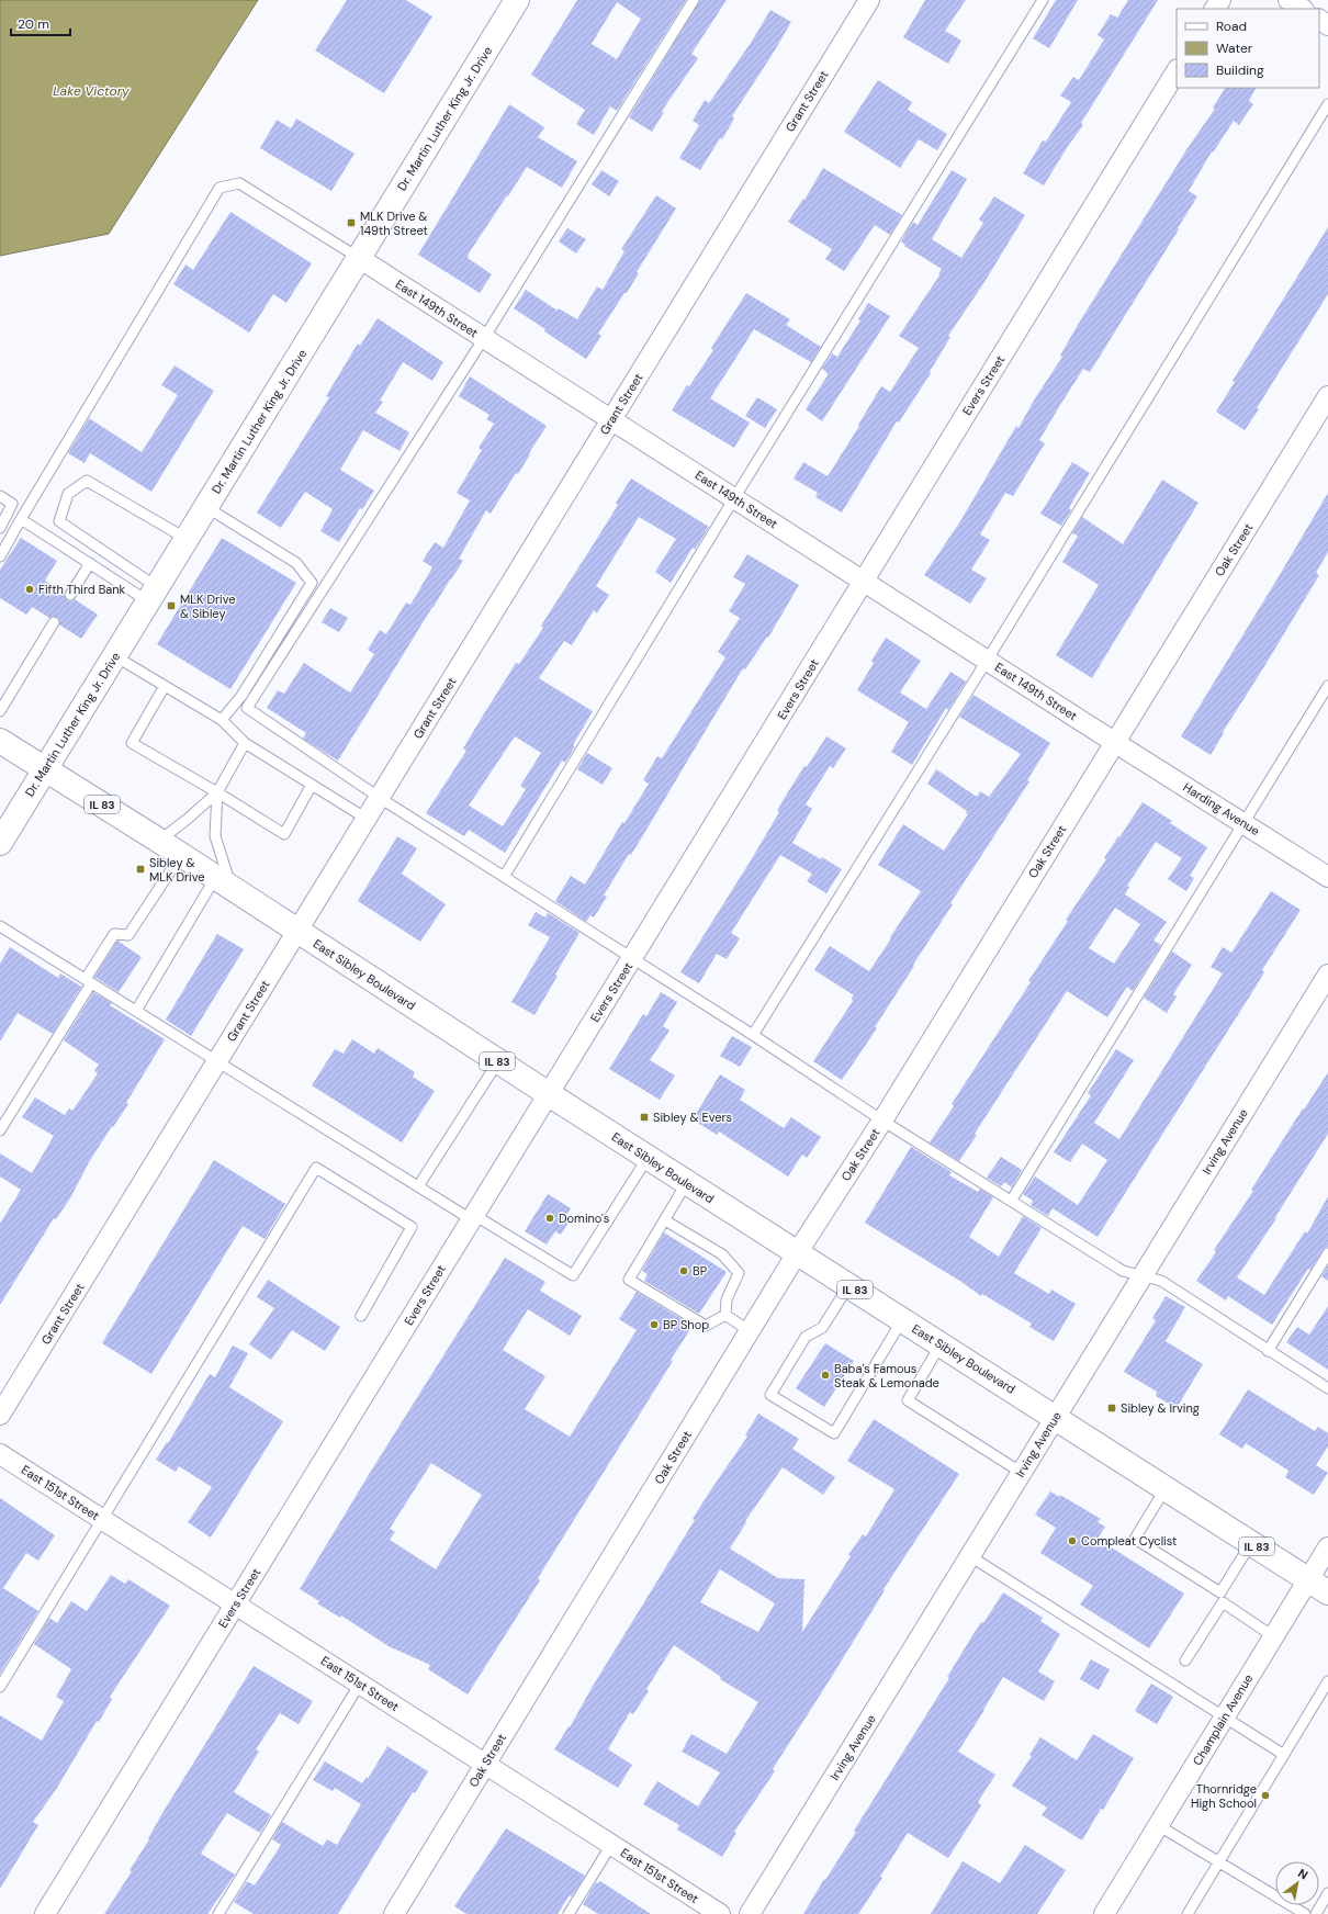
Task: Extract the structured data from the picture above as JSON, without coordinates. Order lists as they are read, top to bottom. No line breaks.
{"streets":{"main road":["Dr. Martin Luther King Jr. Drive","IL 83","East Sibley Boulevard"],"street":["Grant Street","East 149th Street","Evers Street","Oak Street","Harding Avenue","Irving Avenue","East 151st Street","Champlain Avenue"]},"crossings":[["Grant Street","East 149th Street"],["Grant Street","East Sibley Boulevard"],["Dr. Martin Luther King Jr. Drive","East 149th Street"],["Dr. Martin Luther King Jr. Drive","East Sibley Boulevard"],["East 149th Street","Evers Street"],["East 149th Street","Oak Street"],["East 149th Street","Harding Avenue"],["Evers Street","East Sibley Boulevard"],["Evers Street","East 151st Street"],["Oak Street","Harding Avenue"],["Oak Street","East Sibley Boulevard"],["Oak Street","East 151st Street"],["East Sibley Boulevard","Irving Avenue"],["East Sibley Boulevard","Champlain Avenue"]],"water":["Lake Victory"],"places":{"transit":["MLK Drive & 149th Street","MLK Drive & Sibley","Sibley & MLK Drive","Sibley & Evers","Sibley & Irving"],"other":["Fifth Third Bank","Domino's","BP","BP Shop","Baba's Famous Steak & Lemonade","Compleat Cyclist","Thornridge High School"]},"legend":["Road","Water","Building"],"scale_bar":"20 m","north":"top right"}
